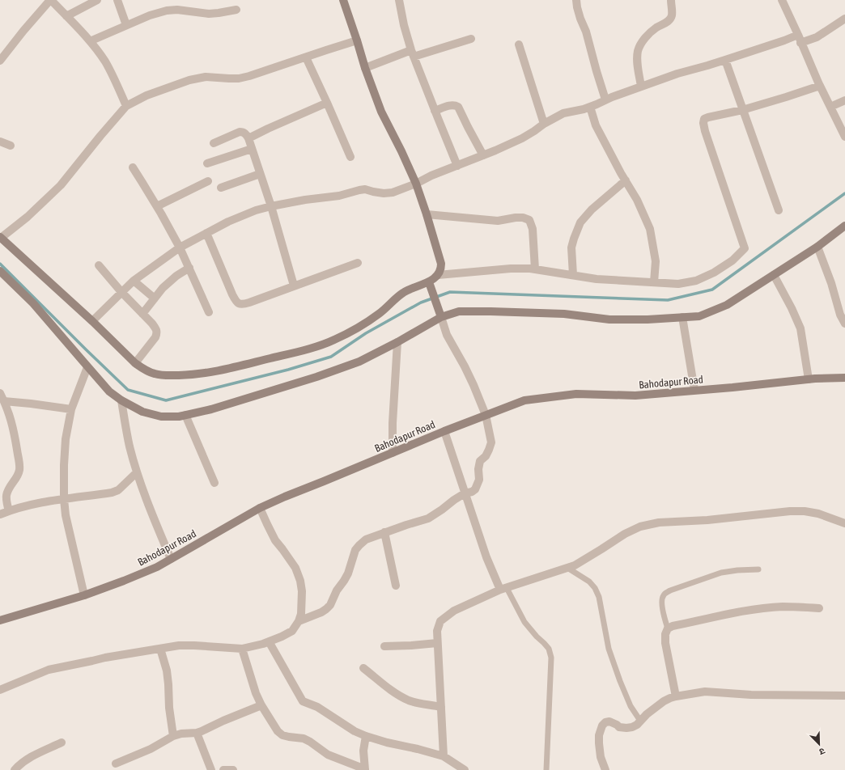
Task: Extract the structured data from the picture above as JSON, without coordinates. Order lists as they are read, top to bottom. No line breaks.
{"streets":{"street":["Bahodapur Road"]},"north":"bottom right"}
